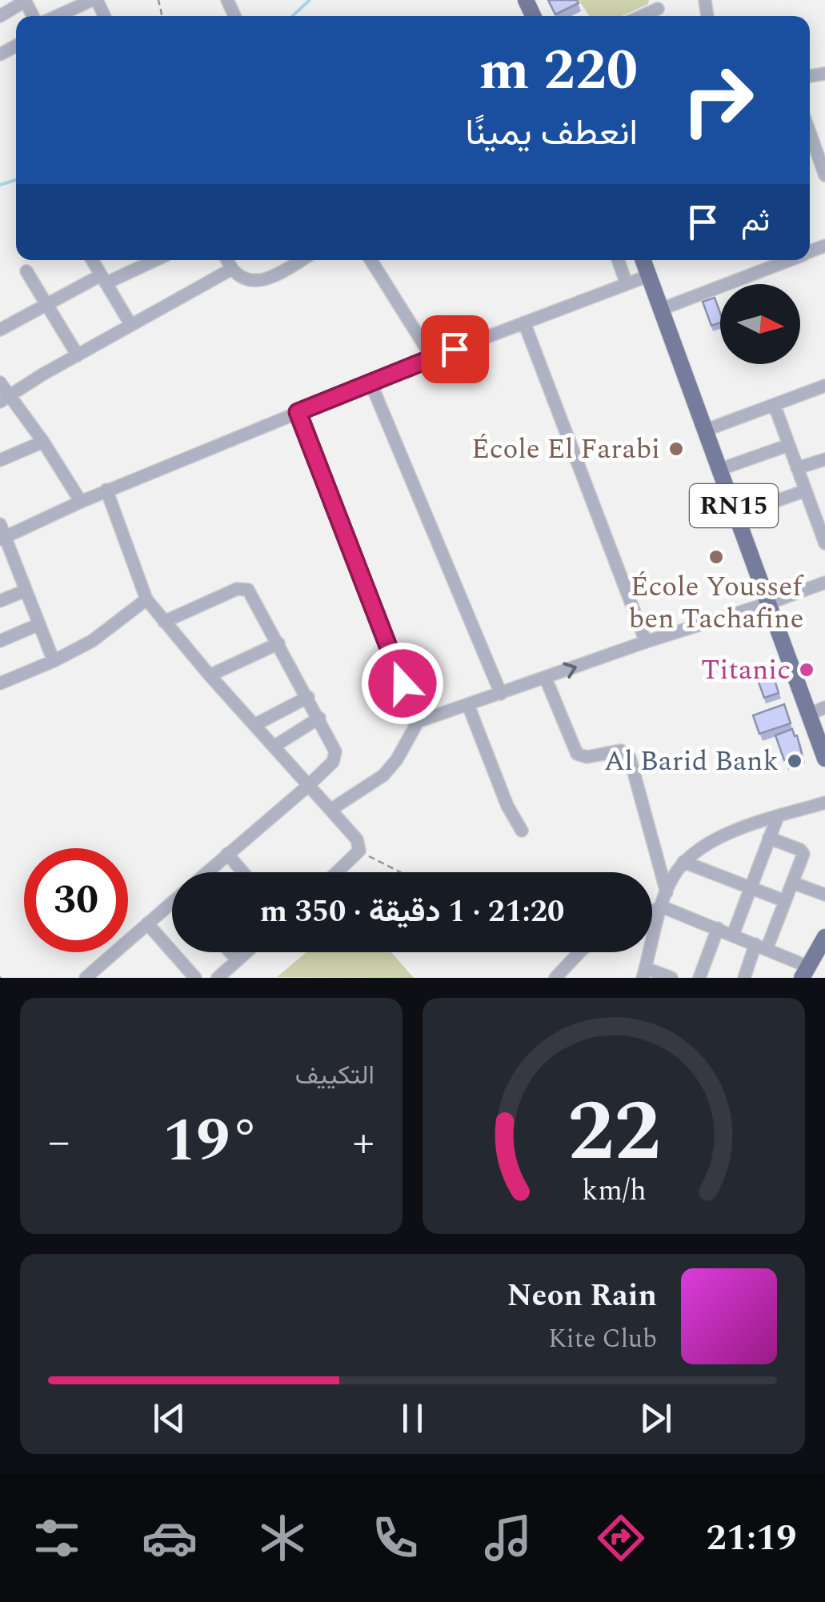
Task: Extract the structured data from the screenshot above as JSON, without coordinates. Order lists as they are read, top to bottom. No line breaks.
{"streets":{"main road":["RN15"]},"places":["École El Farabi","École Youssef ben Tachafine","Titanic","Al Barid Bank"],"north":"right","page":{"turn":["220 m","انعطف يمينًا"],"then":"ثم","limit":"30","trip":"21:20 · 1 دقيقة · 350 m","tile":"التكييف","heat":["−","19°","+"],"song":["Neon Rain","Kite Club"],"tabs":"21:19","gauge":["22","km/h"]}}
